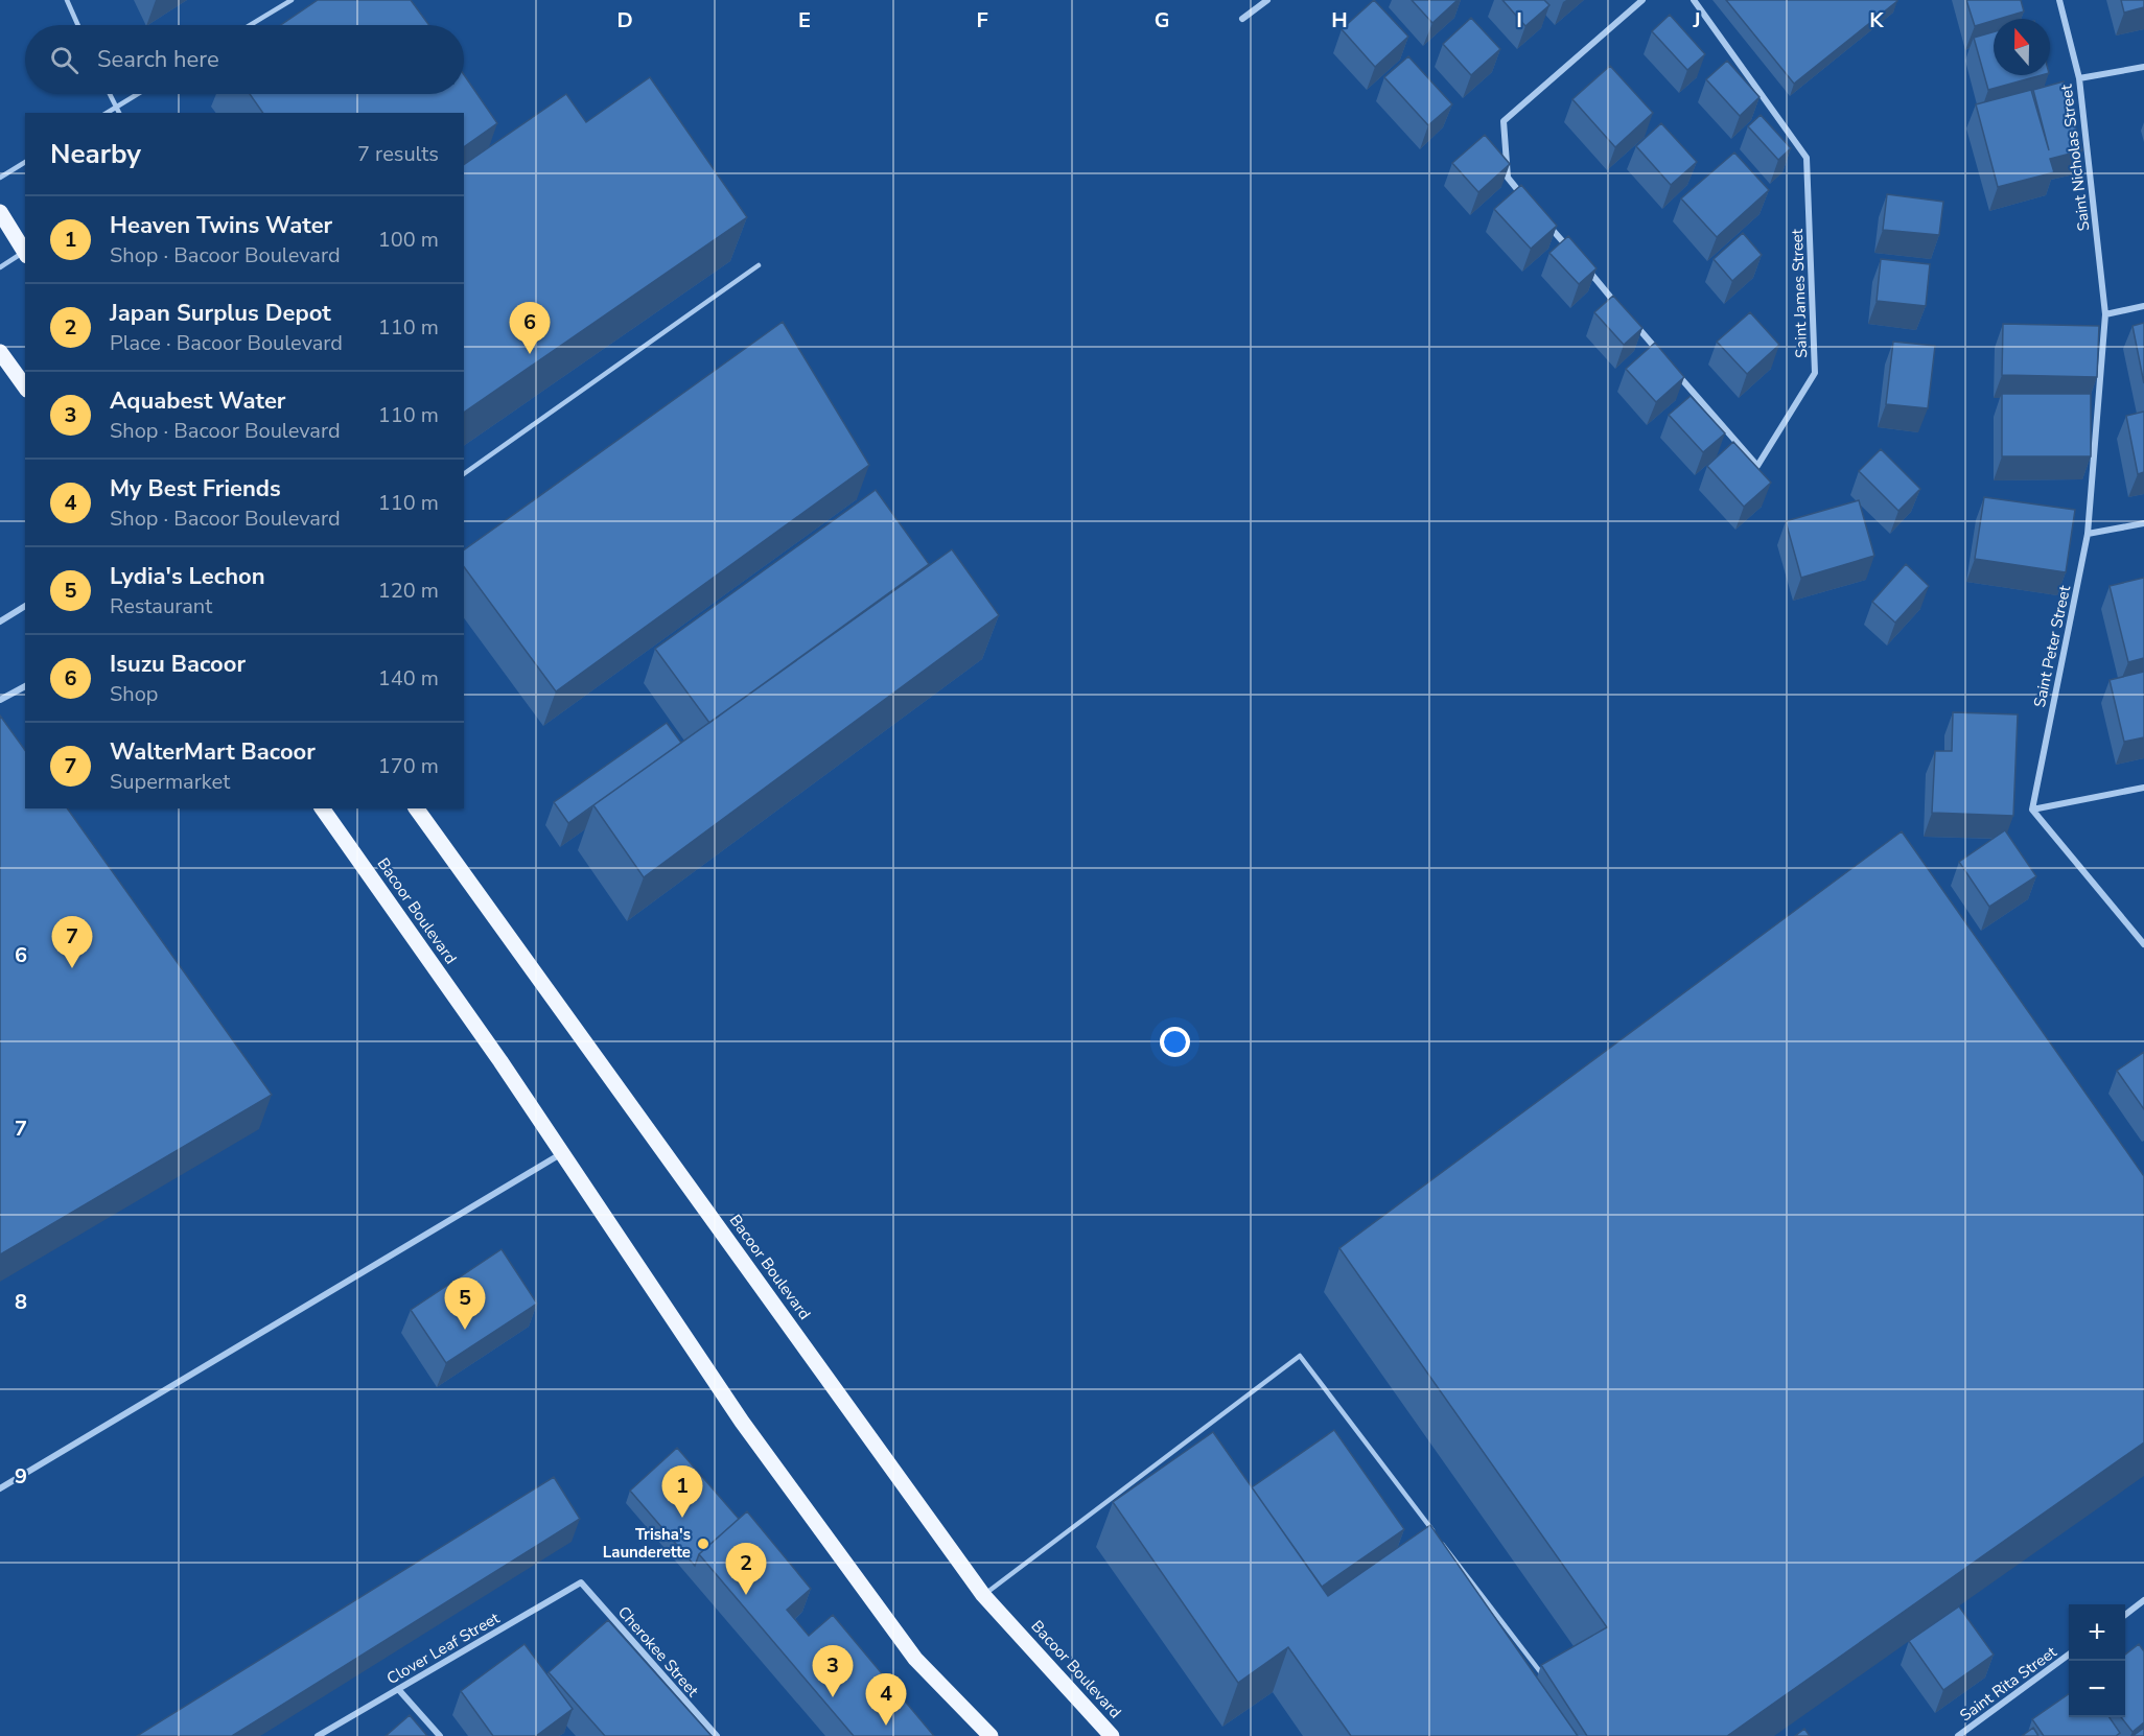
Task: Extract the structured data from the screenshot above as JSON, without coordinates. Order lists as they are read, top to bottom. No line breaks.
{"streets":{"main road":["Bacoor Boulevard"],"street":["Saint Nicholas Street","Saint James Street","Saint Peter Street","Clover Leaf Street","Cherokee Street","Saint Rita Street"]},"crossings":[["Saint Nicholas Street","Saint Peter Street"],["Clover Leaf Street","Cherokee Street"]],"places":["Trisha's Launderette"],"north":"top","page":{"search":"Search here","heading":["Nearby","7 results"],"list":[{"mark":"1","name":"Heaven Twins Water","note":"Shop · Bacoor Boulevard","value":"100 m"},{"mark":"2","name":"Japan Surplus Depot","note":"Place · Bacoor Boulevard","value":"110 m"},{"mark":"3","name":"Aquabest Water","note":"Shop · Bacoor Boulevard","value":"110 m"},{"mark":"4","name":"My Best Friends","note":"Shop · Bacoor Boulevard","value":"110 m"},{"mark":"5","name":"Lydia's Lechon","note":"Restaurant","value":"120 m"},{"mark":"6","name":"Isuzu Bacoor","note":"Shop","value":"140 m"},{"mark":"7","name":"WalterMart Bacoor","note":"Supermarket","value":"170 m"}],"pins":["6","7","5","1","2","3","4"],"map_buttons":["+","−"]},"grid":{"columns":["D","E","F","G","H","I","J","K"],"rows":["6","7","8","9"]}}
